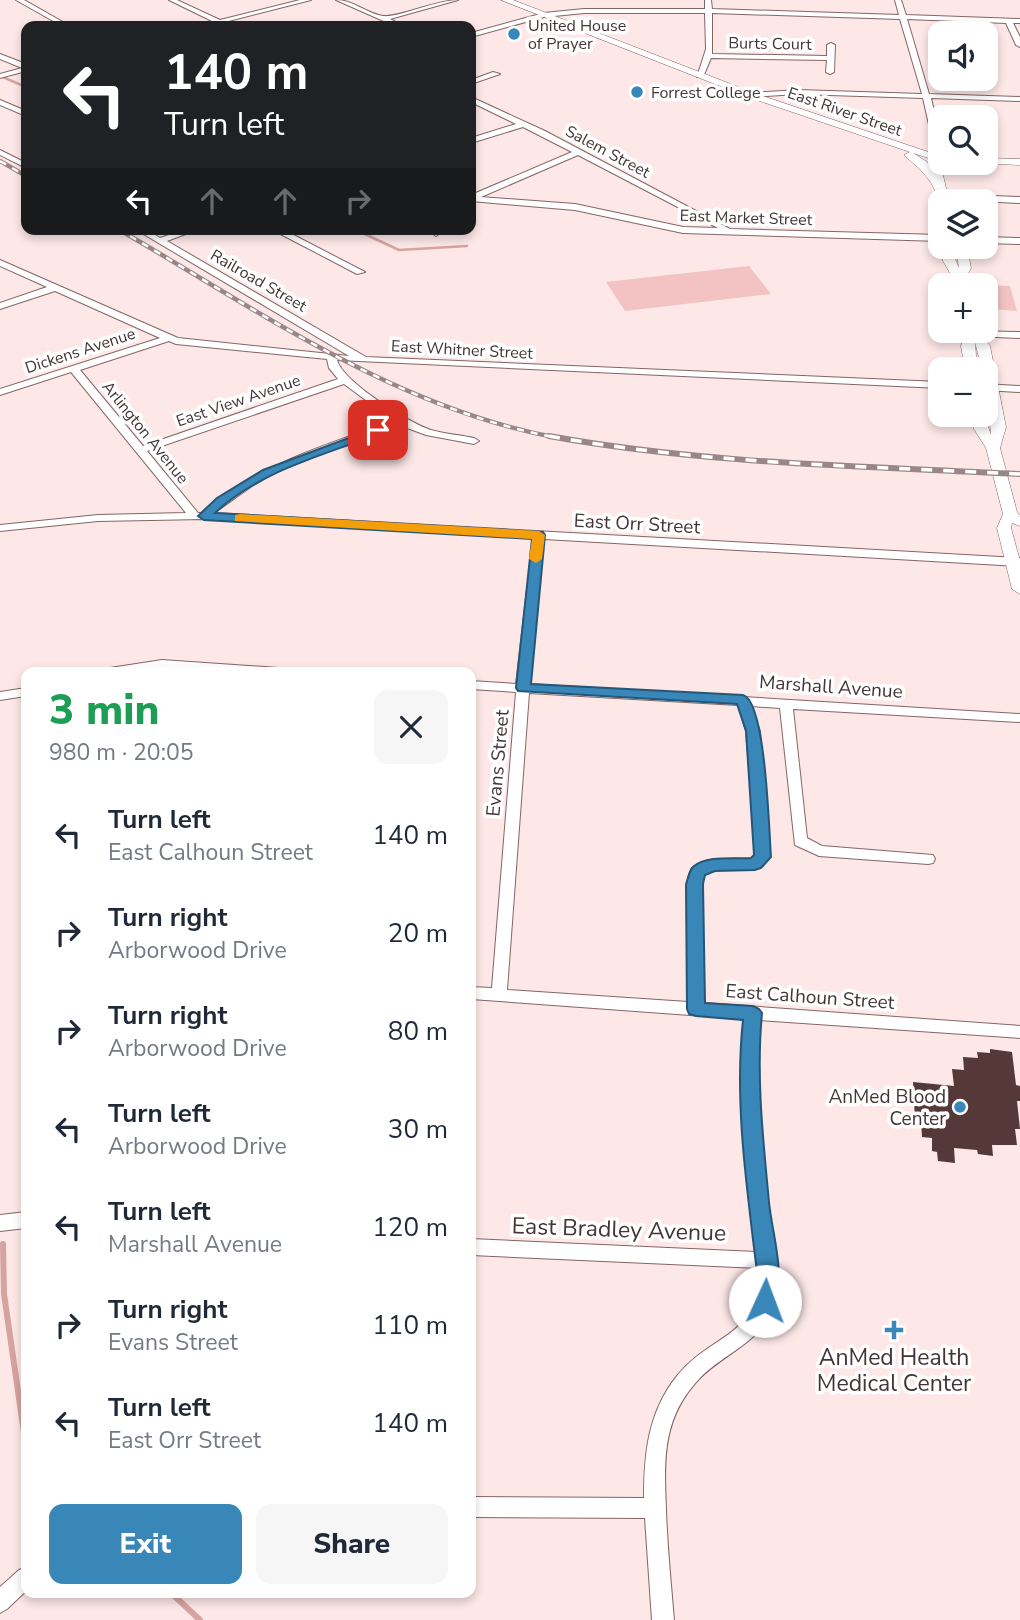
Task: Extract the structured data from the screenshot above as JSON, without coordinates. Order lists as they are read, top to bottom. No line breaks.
{"streets":{"main road":["East River Street"],"street":["Burts Court","Salem Street","East Market Street","Railroad Street","East Whitner Street","Dickens Avenue","East View Avenue","Arlington Avenue","East Orr Street","Marshall Avenue","Evans Street","East Calhoun Street","East Bradley Avenue"]},"crossings":[["Salem Street","East Market Street"],["Railroad Street","East Whitner Street"],["East Whitner Street","Dickens Avenue"],["Dickens Avenue","Arlington Avenue"],["East View Avenue","Arlington Avenue"],["Arlington Avenue","East Orr Street"],["East Orr Street","Evans Street"],["Marshall Avenue","Evans Street"],["Evans Street","East Calhoun Street"]],"places":{"other":["United House of Prayer","Forrest College","AnMed Blood Center"],"health":["AnMed Health Medical Center"]},"page":{"map_buttons":["+","−"],"turn":["140 m","Turn left"],"heading":["3 min","980 m · 20:05"],"list":[{"name":"Turn left","note":"East Calhoun Street","value":"140 m"},{"name":"Turn right","note":"Arborwood Drive","value":"20 m"},{"name":"Turn right","note":"Arborwood Drive","value":"80 m"},{"name":"Turn left","note":"Arborwood Drive","value":"30 m"},{"name":"Turn left","note":"Marshall Avenue","value":"120 m"},{"name":"Turn right","note":"Evans Street","value":"110 m"},{"name":"Turn left","note":"East Orr Street","value":"140 m"}],"buttons":["Exit","Share"]}}
